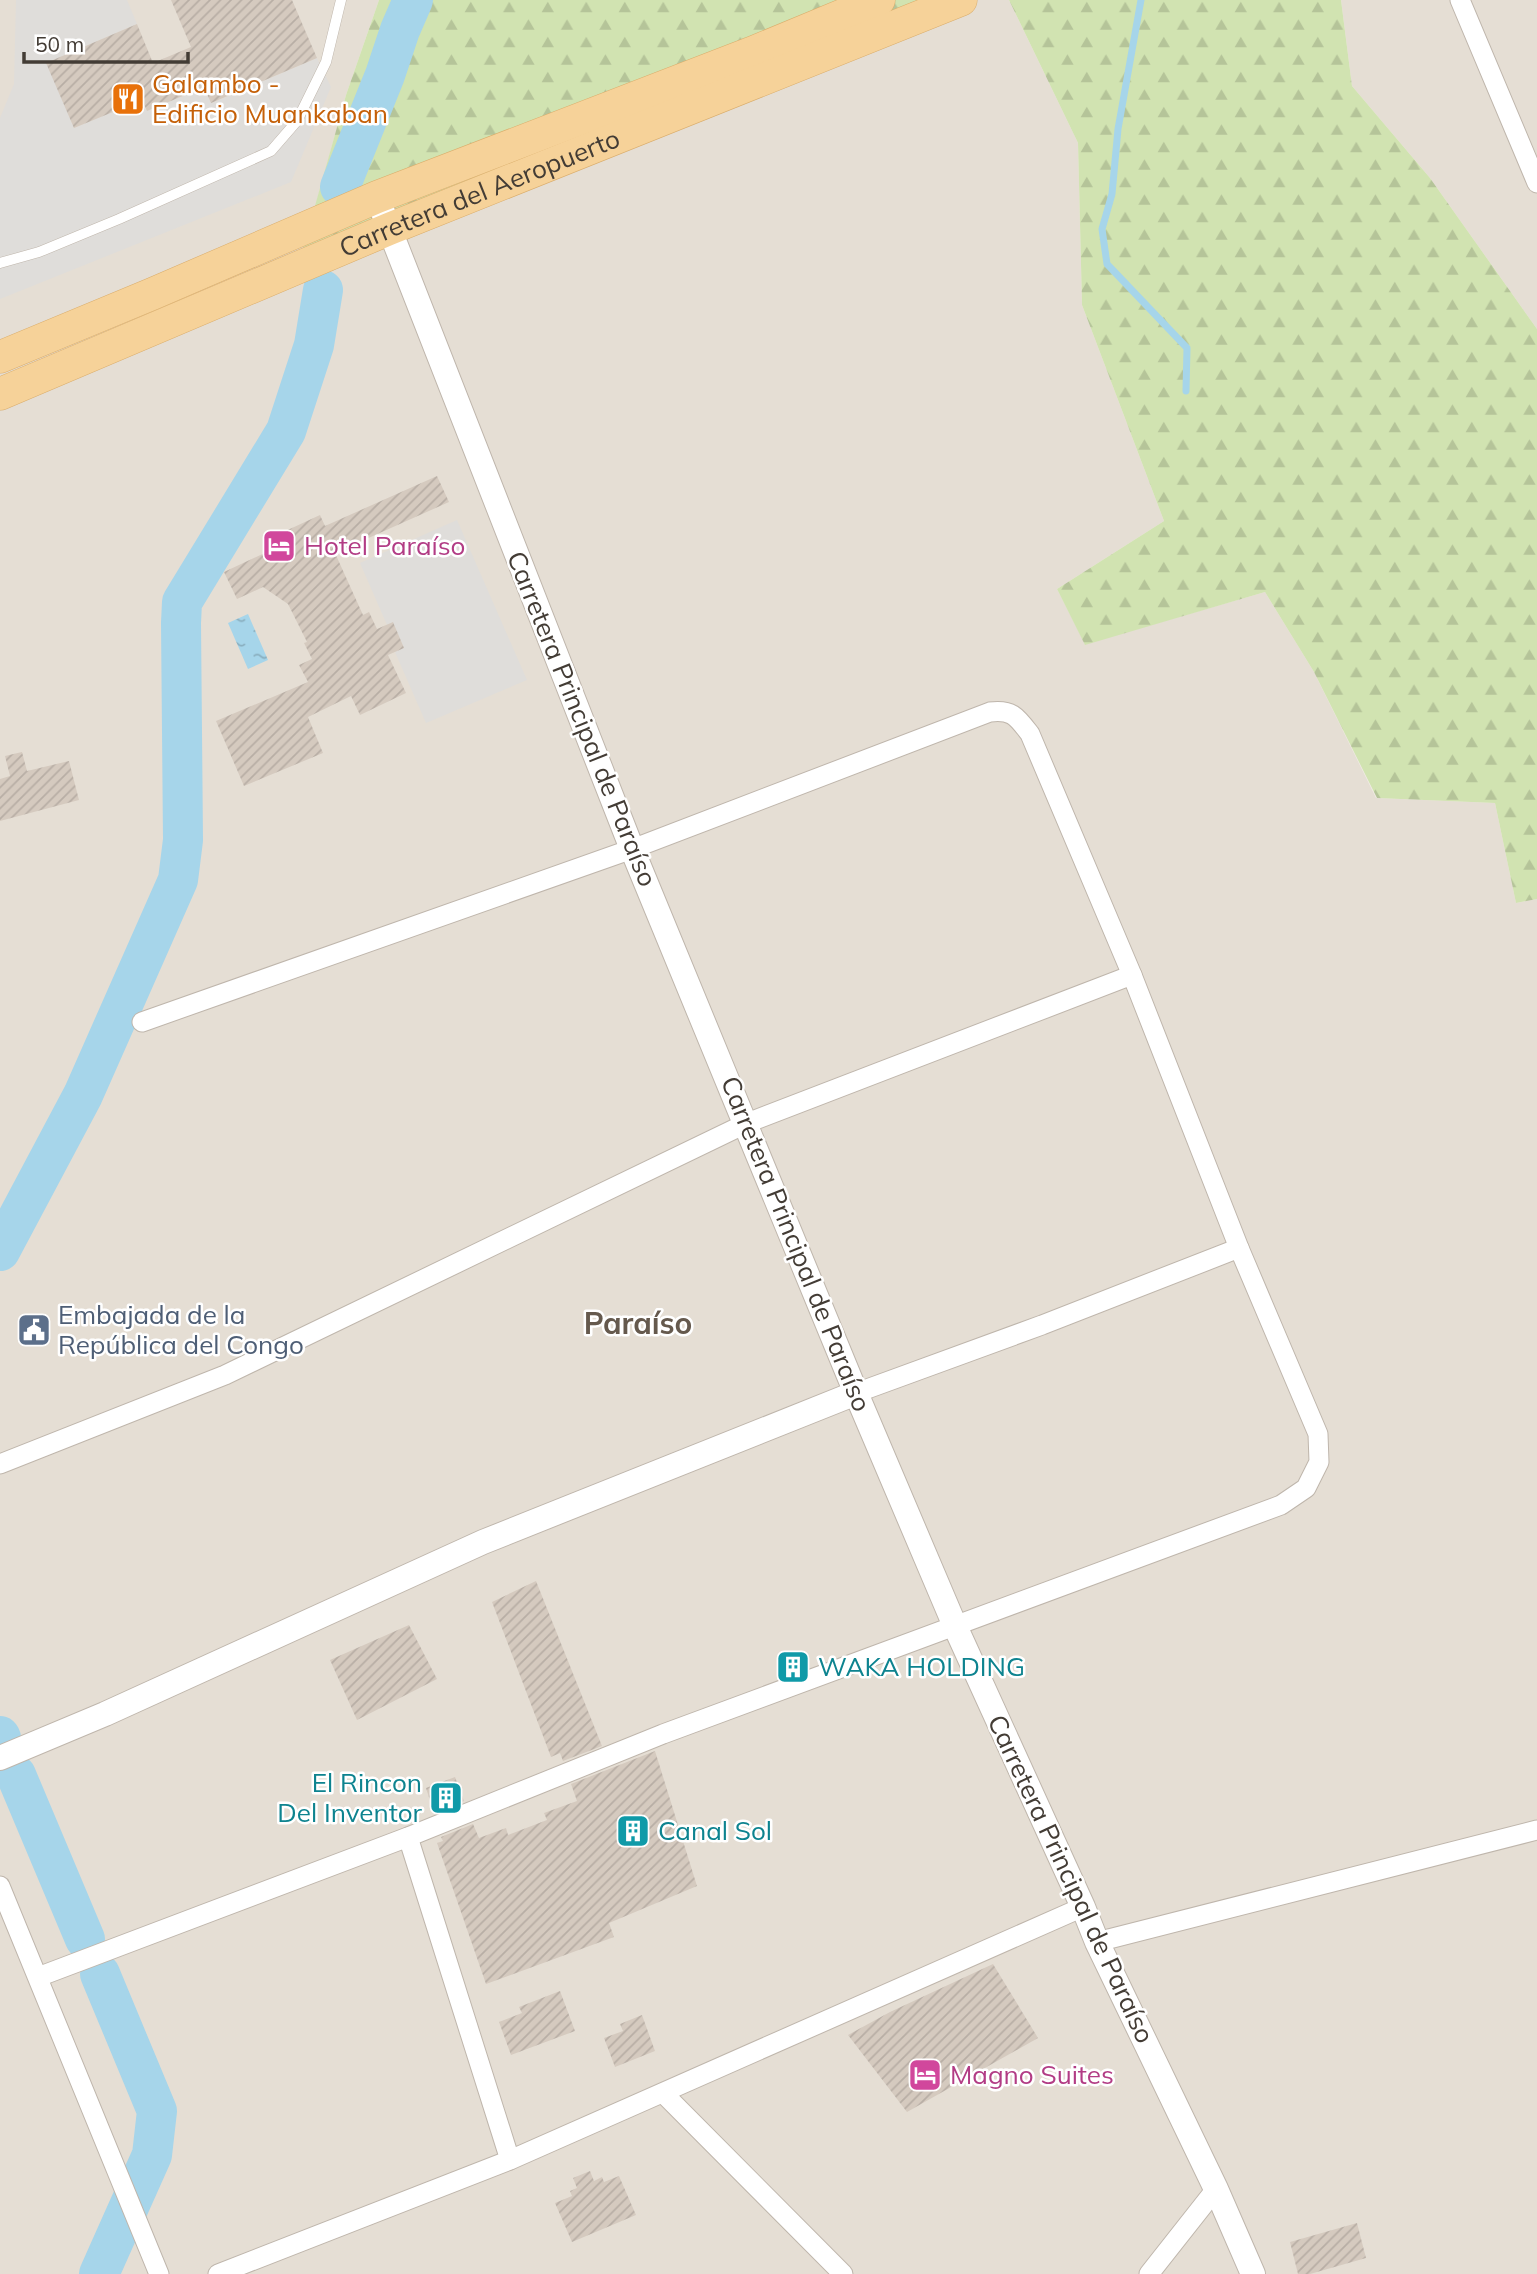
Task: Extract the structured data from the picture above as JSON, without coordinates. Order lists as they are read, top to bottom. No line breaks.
{"streets":{"main road":["Carretera del Aeropuerto"],"street":["Carretera Principal de Paraíso"]},"crossings":[["Carretera del Aeropuerto","Carretera Principal de Paraíso"]],"districts":["Paraíso"],"places":{"restaurant":["Galambo - Edificio Muankaban"],"hotel":["Hotel Paraíso","Magno Suites"],"public building":["Embajada de la República del Congo"],"building":["WAKA HOLDING","El Rincon Del Inventor","Canal Sol"]},"scale_bar":"50 m"}
